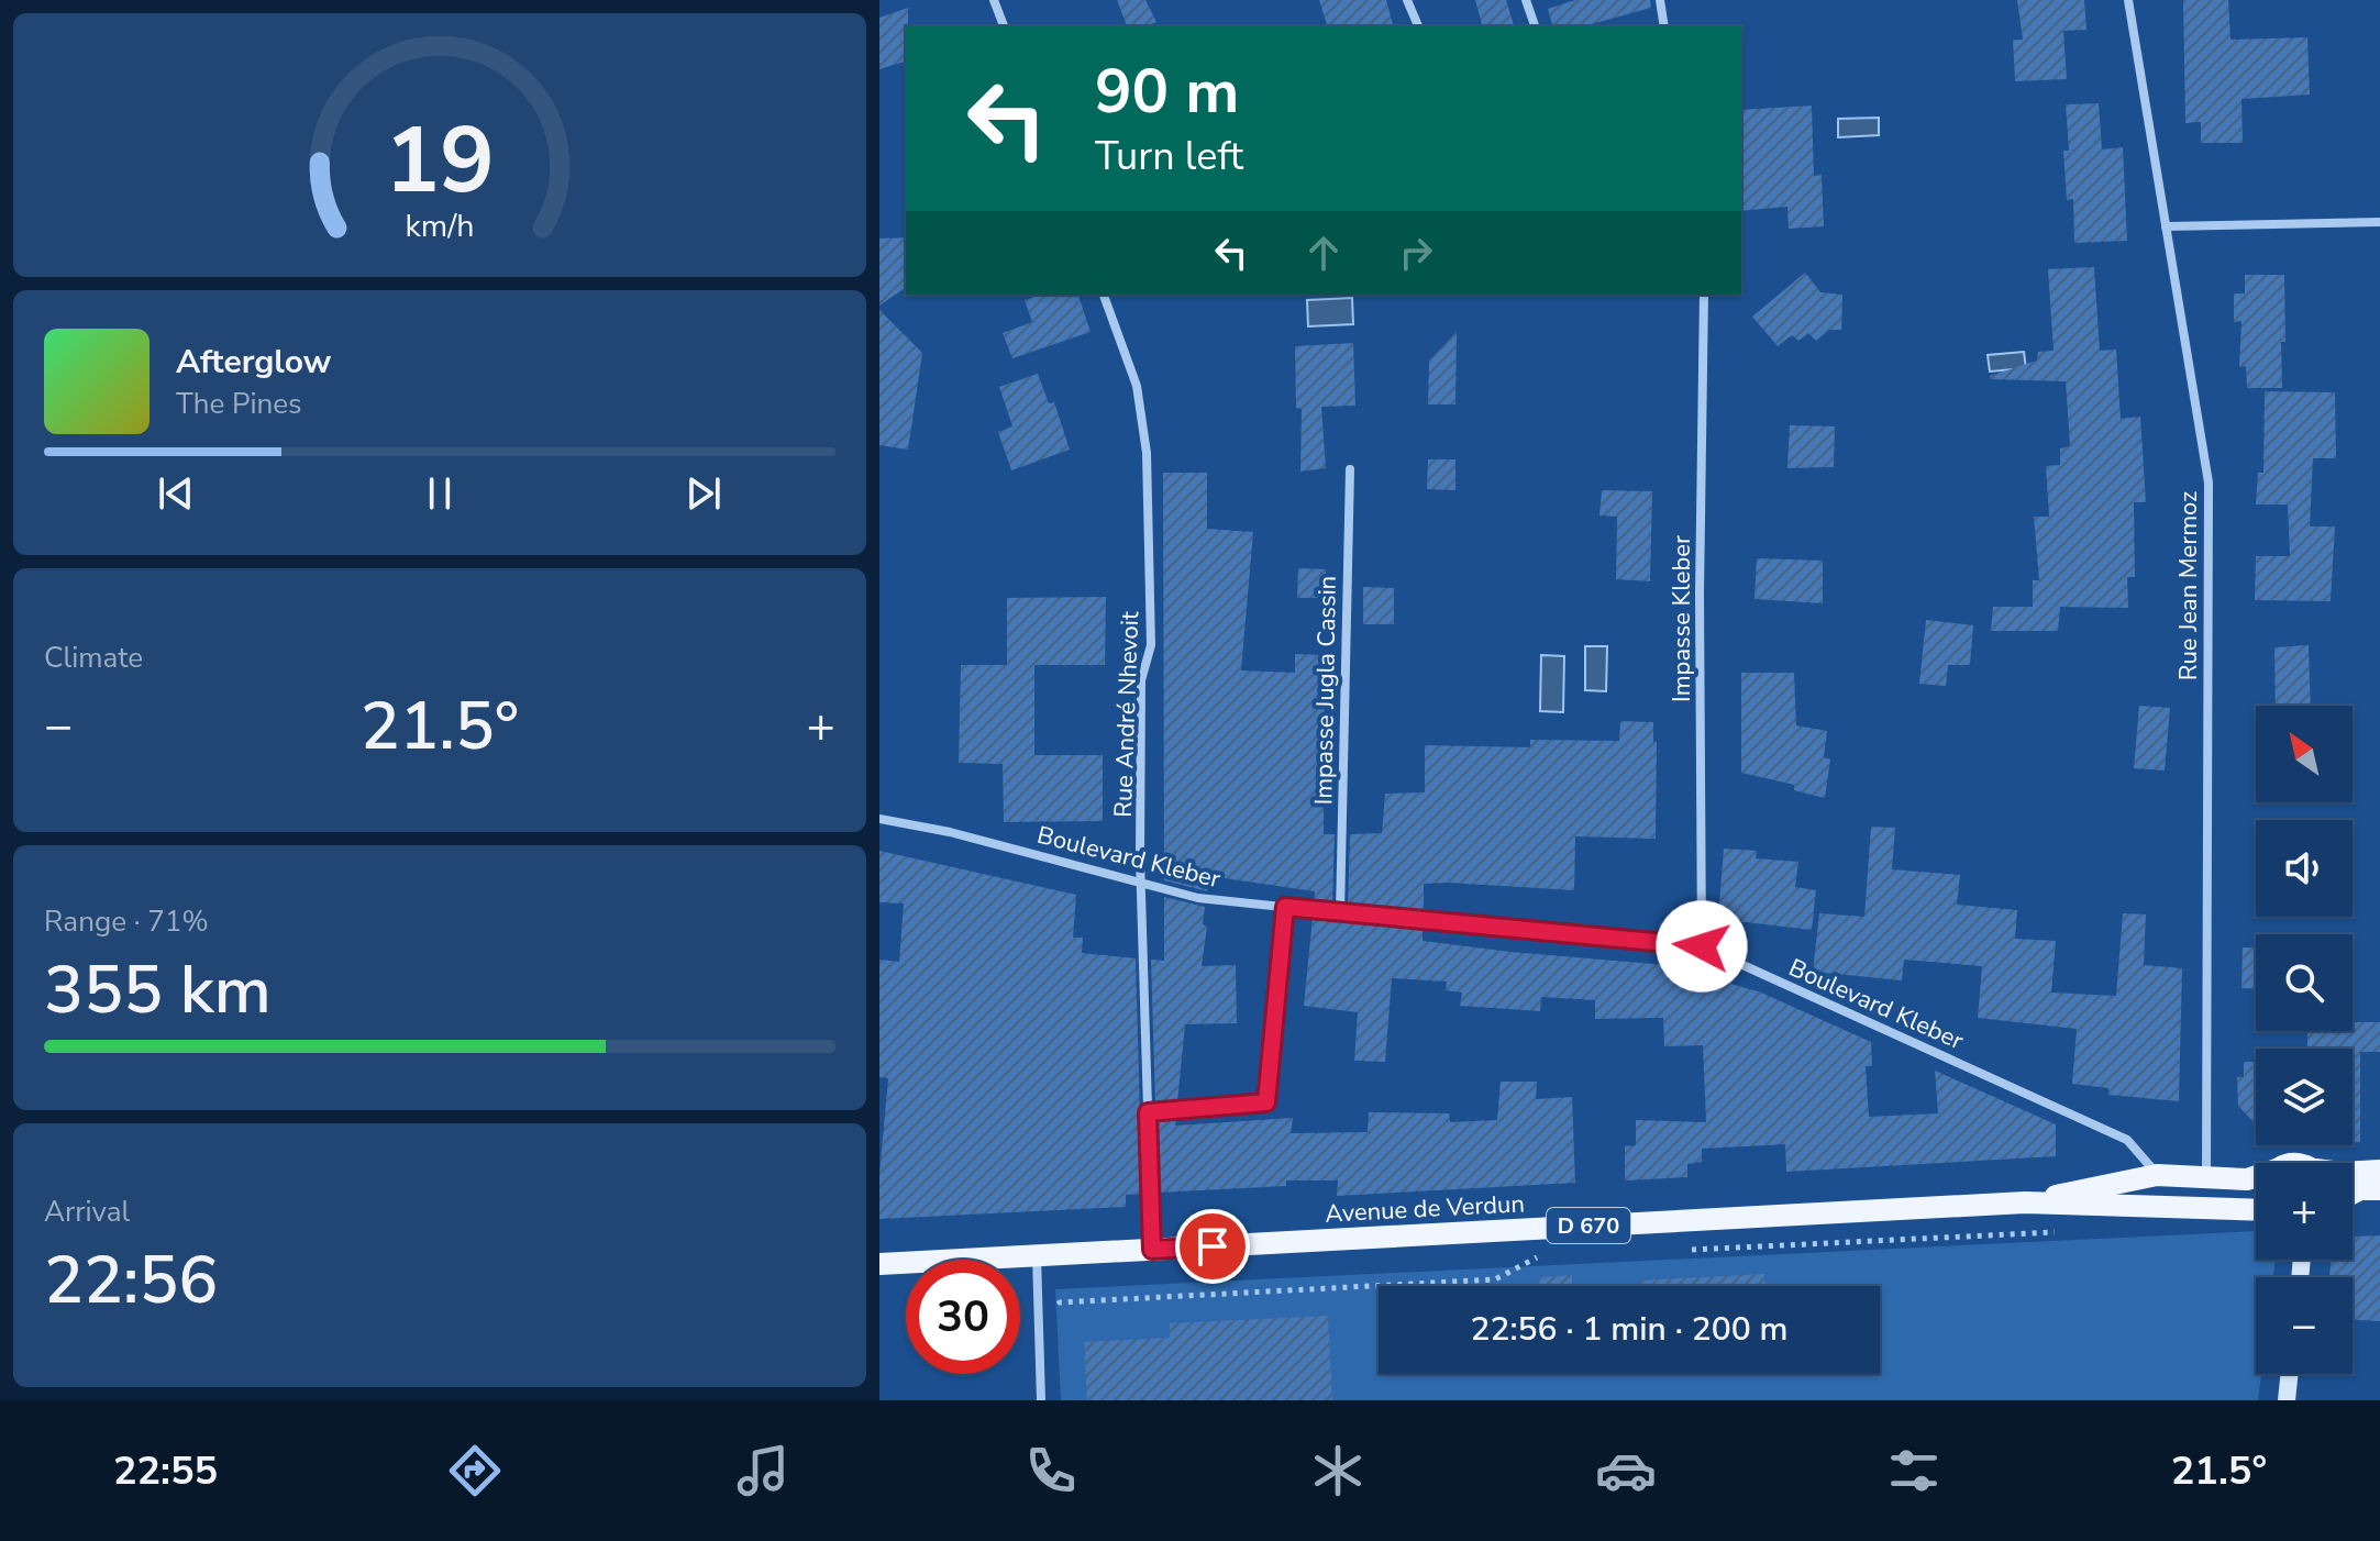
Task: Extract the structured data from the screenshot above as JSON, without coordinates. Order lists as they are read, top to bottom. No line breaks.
{"streets":{"main road":["Avenue de Verdun","D 670"],"street":["Rue Jean Mermoz","Impasse Kleber","Impasse Jugla Cassin","Rue André Nhevoit","Boulevard Kleber"]},"crossings":[["Rue Jean Mermoz","Avenue de Verdun"],["Impasse Kleber","Boulevard Kleber"],["Impasse Jugla Cassin","Boulevard Kleber"],["Rue André Nhevoit","Boulevard Kleber"],["Rue André Nhevoit","Avenue de Verdun"],["Boulevard Kleber","Avenue de Verdun"]],"north":"top left","page":{"turn":["90 m","Turn left"],"song":["Afterglow","The Pines"],"tile":["Climate",["Range · 71%","355 km"],["Arrival","22:56"]],"heat":["−","21.5°","+"],"map_buttons":["+","−"],"limit":"30","trip":"22:56 · 1 min · 200 m","tabs":["22:55","21.5°"],"gauge":["19","km/h"]}}
